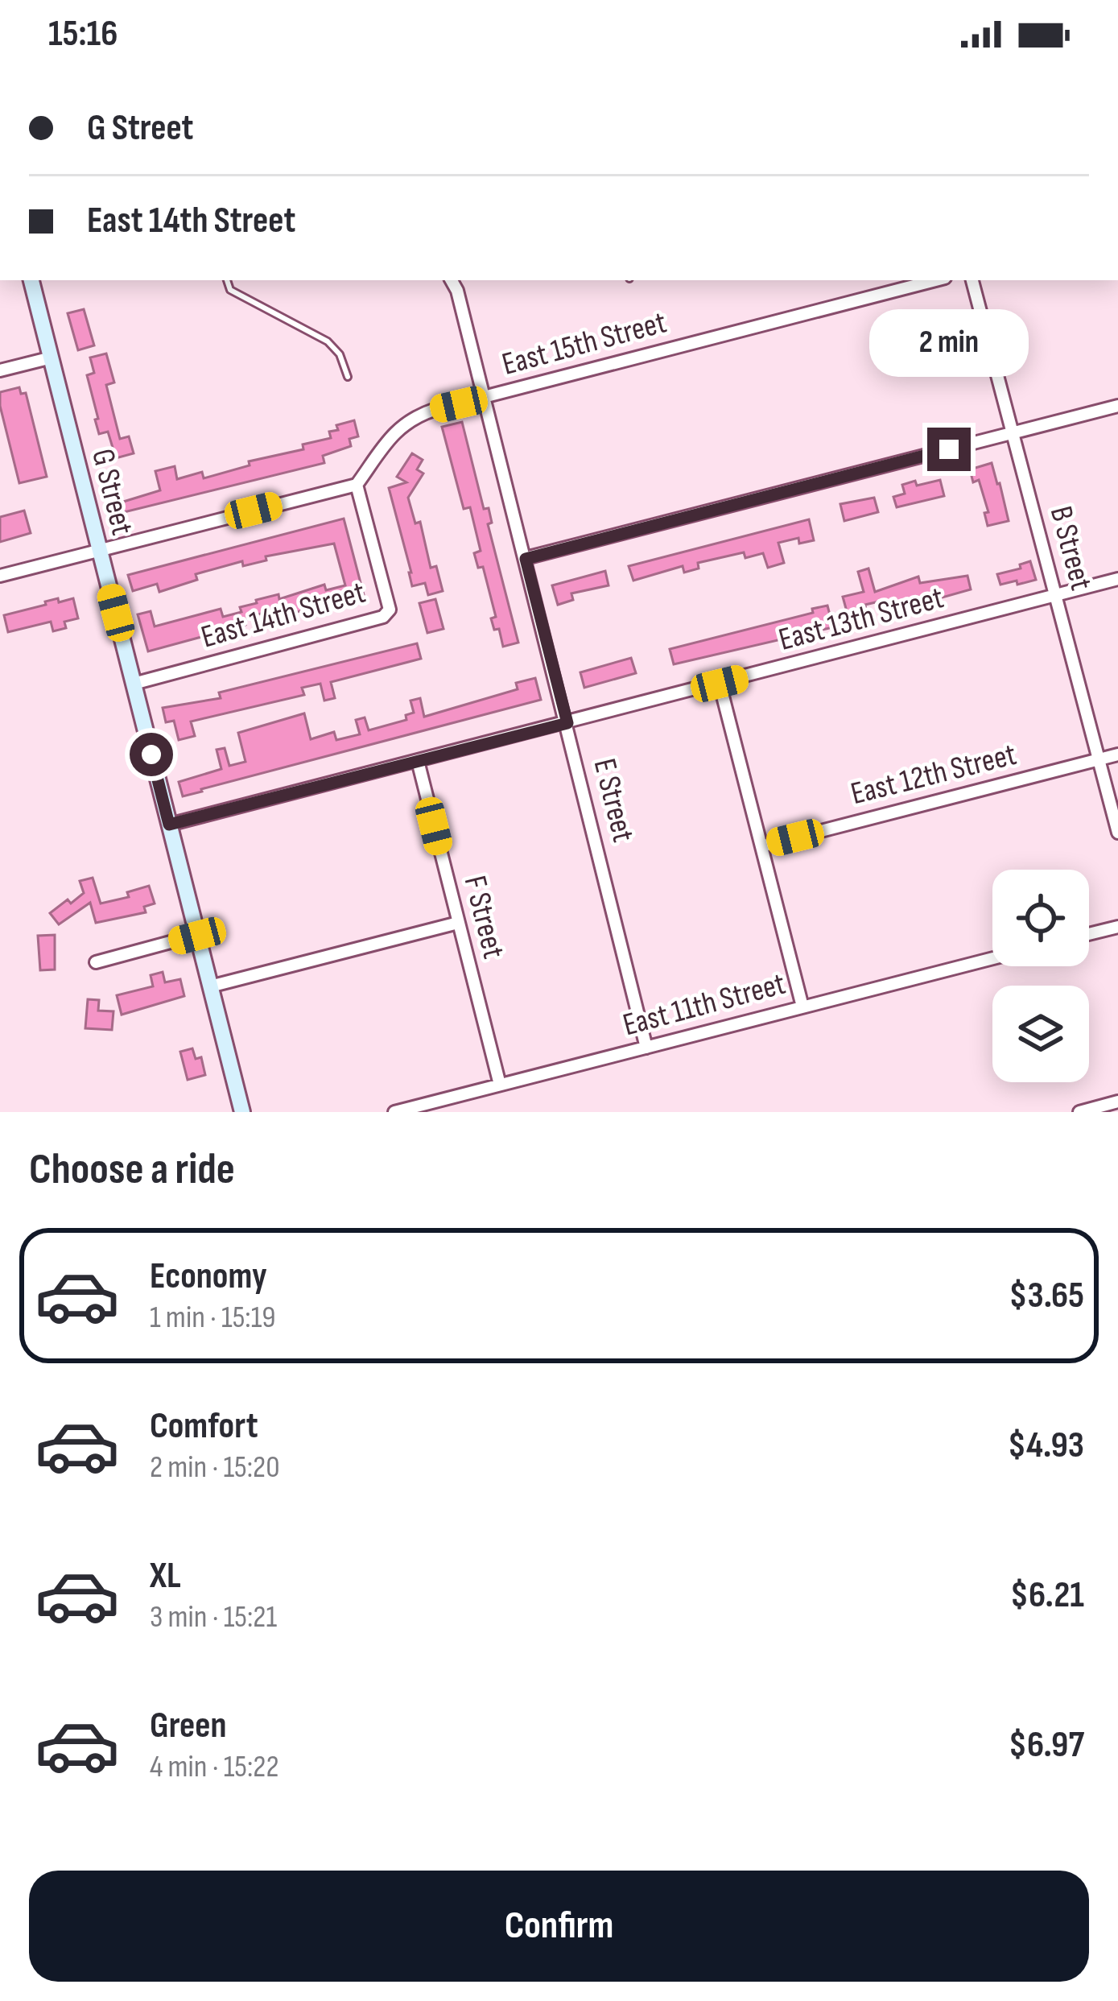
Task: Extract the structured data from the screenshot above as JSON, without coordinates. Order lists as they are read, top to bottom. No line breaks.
{"streets":{"main road":["G Street"],"street":["East 15th Street","B Street","East 14th Street","East 13th Street","East 12th Street","E Street","F Street","East 11th Street"]},"crossings":[["East 15th Street","East 14th Street"],["East 15th Street","E Street"],["G Street","East 14th Street"],["G Street","East 13th Street"],["B Street","East 13th Street"],["B Street","East 12th Street"],["East 13th Street","E Street"],["East 13th Street","F Street"],["E Street","East 11th Street"],["F Street","East 11th Street"]],"page":{"status":"15:16","banner":["G Street","East 14th Street"],"bubble":"2 min","heading":"Choose a ride","list":[{"name":"Economy","note":"1 min · 15:19","value":"$3.65"},{"name":"Comfort","note":"2 min · 15:20","value":"$4.93"},{"name":"XL","note":"3 min · 15:21","value":"$6.21"},{"name":"Green","note":"4 min · 15:22","value":"$6.97"}],"buttons":"Confirm"}}
